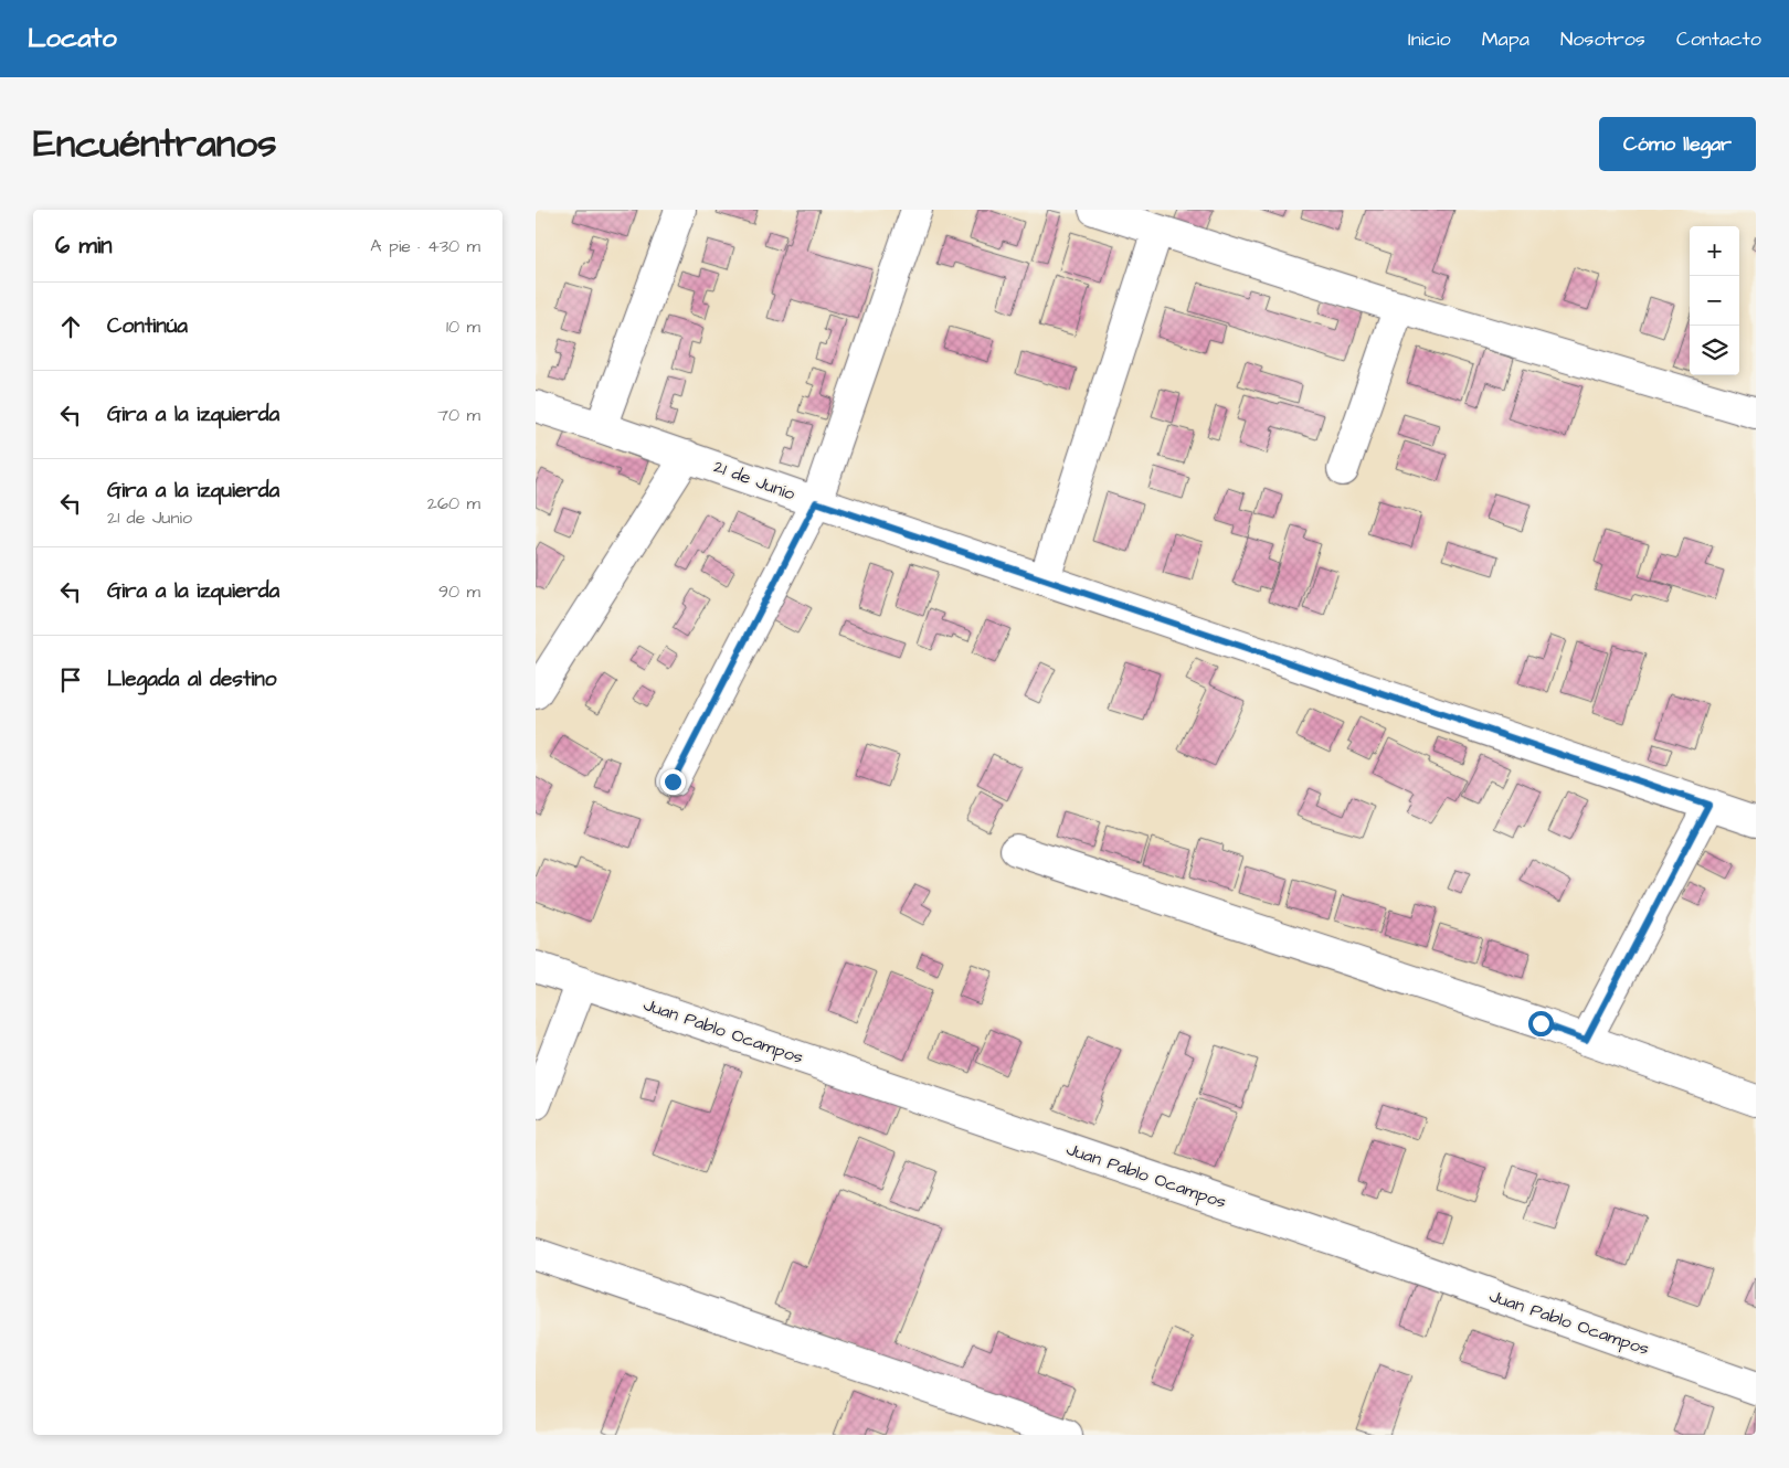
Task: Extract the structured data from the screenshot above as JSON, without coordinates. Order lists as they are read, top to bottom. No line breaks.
{"streets":{"street":["21 de Junio","Juan Pablo Ocampos"]},"page":{"header":"Locato","nav":["Inicio","Mapa","Nosotros","Contacto"],"title":"Encuéntranos","buttons":"Cómo llegar","heading":["6 min","A pie · 430 m"],"map_buttons":["+","−"],"list":[["Continúa","10 m"],["Gira a la izquierda","70 m"],["Gira a la izquierda","21 de Junio","260 m"],["Gira a la izquierda","90 m"],"Llegada al destino"]}}
